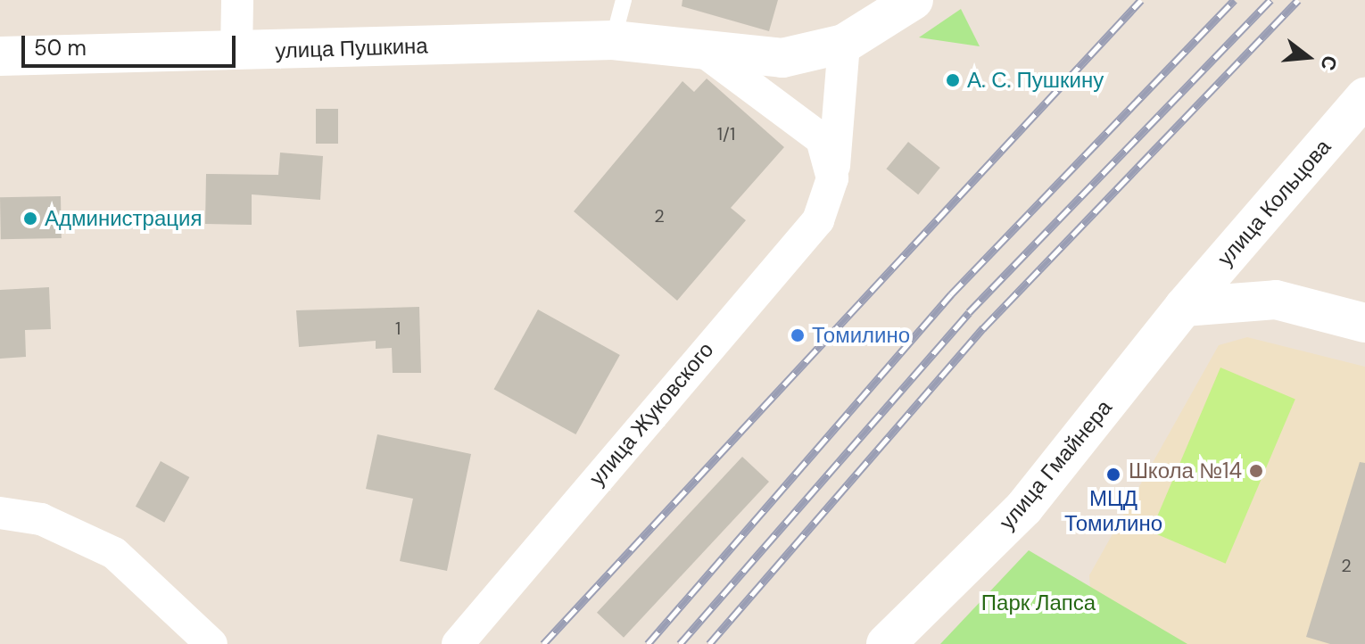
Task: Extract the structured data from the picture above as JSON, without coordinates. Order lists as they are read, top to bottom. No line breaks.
{"streets":{"main road":["улица Пушкина","улица Кольцова","улица Гмайнера"],"street":["улица Жуковского"]},"crossings":[["улица Пушкина","улица Жуковского"],["улица Кольцова","улица Гмайнера"]],"parks":["Парк Лапса"],"places":["А. С. Пушкину","Администрация","Томилино","Школа №14","МЦД Томилино"],"house_numbers":["1/1","2","1","2"],"scale_bar":"50 m","north":"right"}
